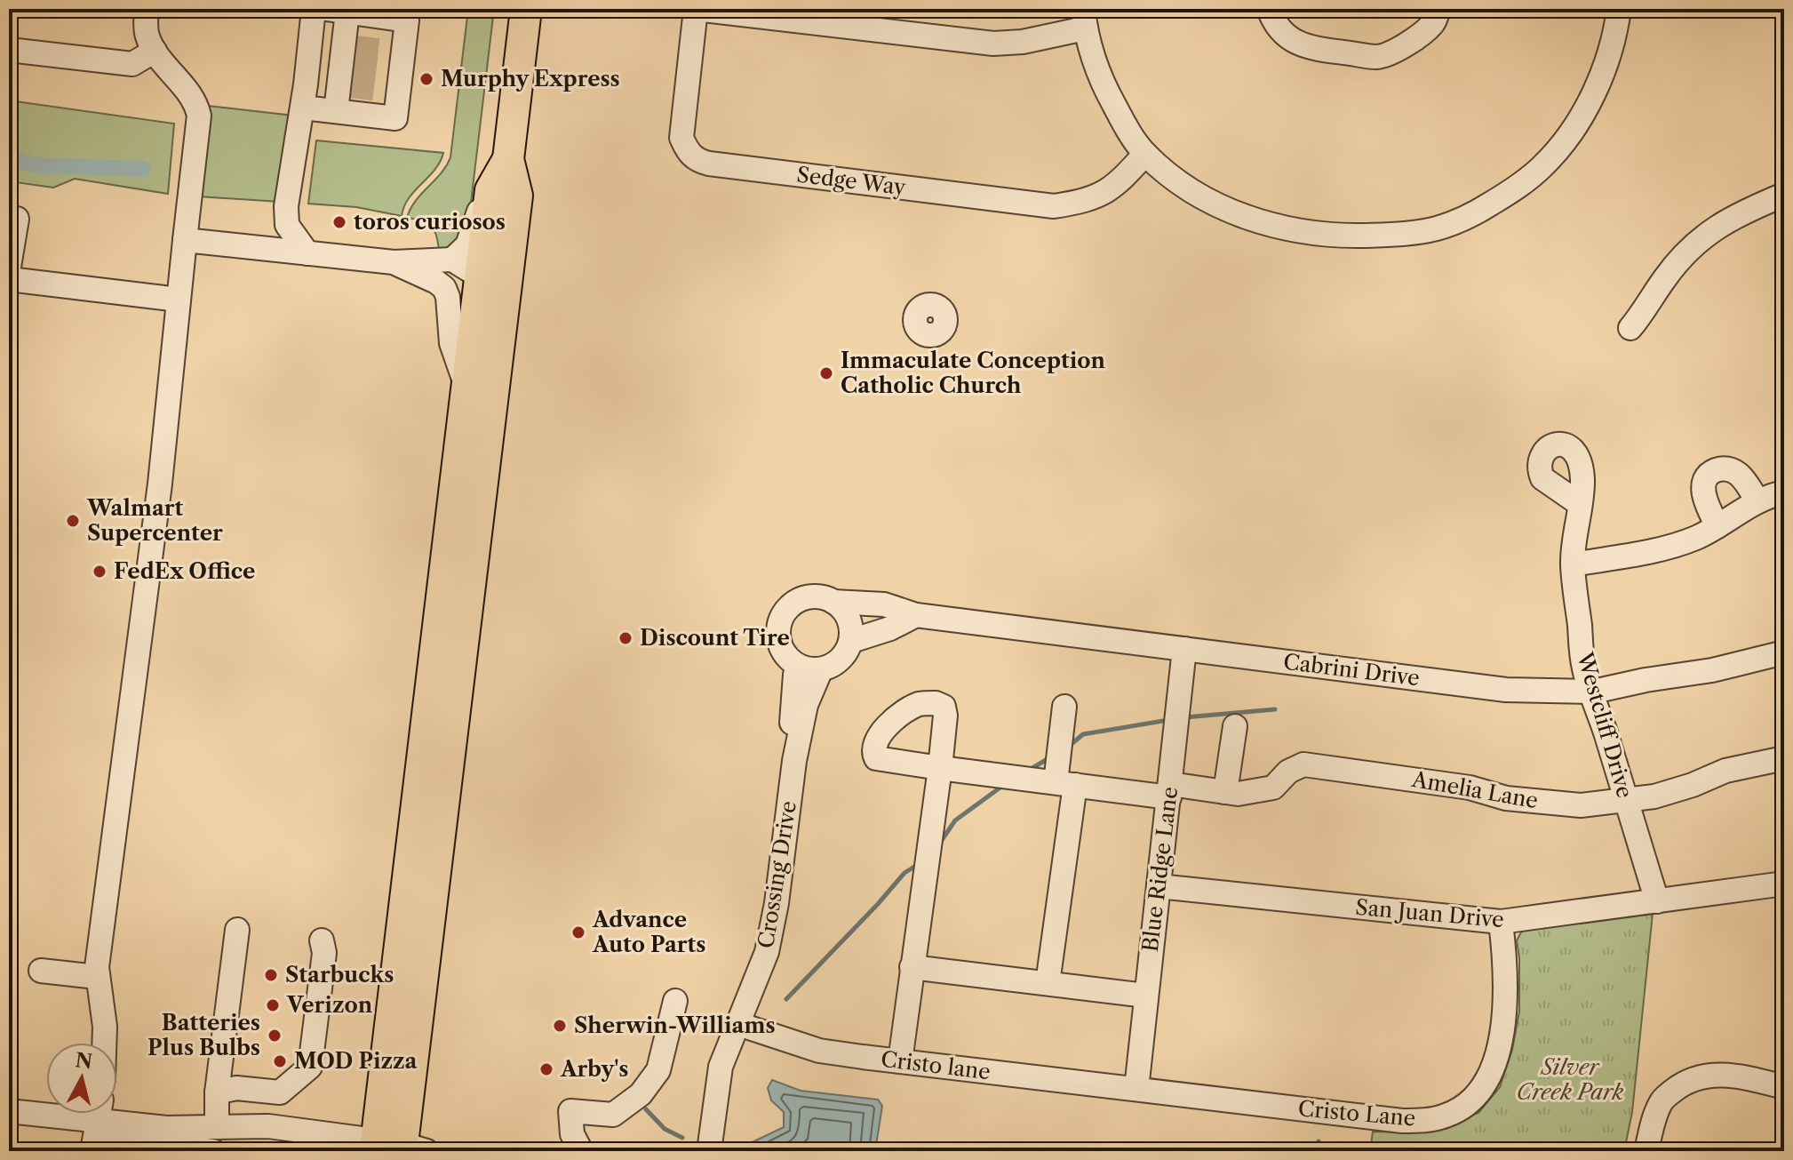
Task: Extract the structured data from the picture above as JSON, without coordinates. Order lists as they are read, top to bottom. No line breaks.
{"streets":{"street":["Sedge Way","Cabrini Drive","Westcliff Drive","Amelia Lane","Blue Ridge Lane","Crossing Drive","San Juan Drive","Cristo lane","Cristo Lane"]},"crossings":[["Cabrini Drive","Westcliff Drive"],["Cabrini Drive","Blue Ridge Lane"],["Cabrini Drive","Crossing Drive"],["Westcliff Drive","Amelia Lane"],["Westcliff Drive","San Juan Drive"],["Amelia Lane","Blue Ridge Lane"],["Blue Ridge Lane","San Juan Drive"],["Blue Ridge Lane","Cristo lane"],["Blue Ridge Lane","Cristo Lane"],["Crossing Drive","Cristo lane"],["San Juan Drive","Cristo Lane"],["Cristo lane","Cristo Lane"]],"parks":["Silver Creek Park"],"places":["Murphy Express","toros curiosos","Immaculate Conception Catholic Church","Walmart Supercenter","FedEx Office","Discount Tire","Advance Auto Parts","Starbucks","Verizon","Sherwin-Williams","Batteries Plus Bulbs","MOD Pizza","Arby's"],"north":"top"}
